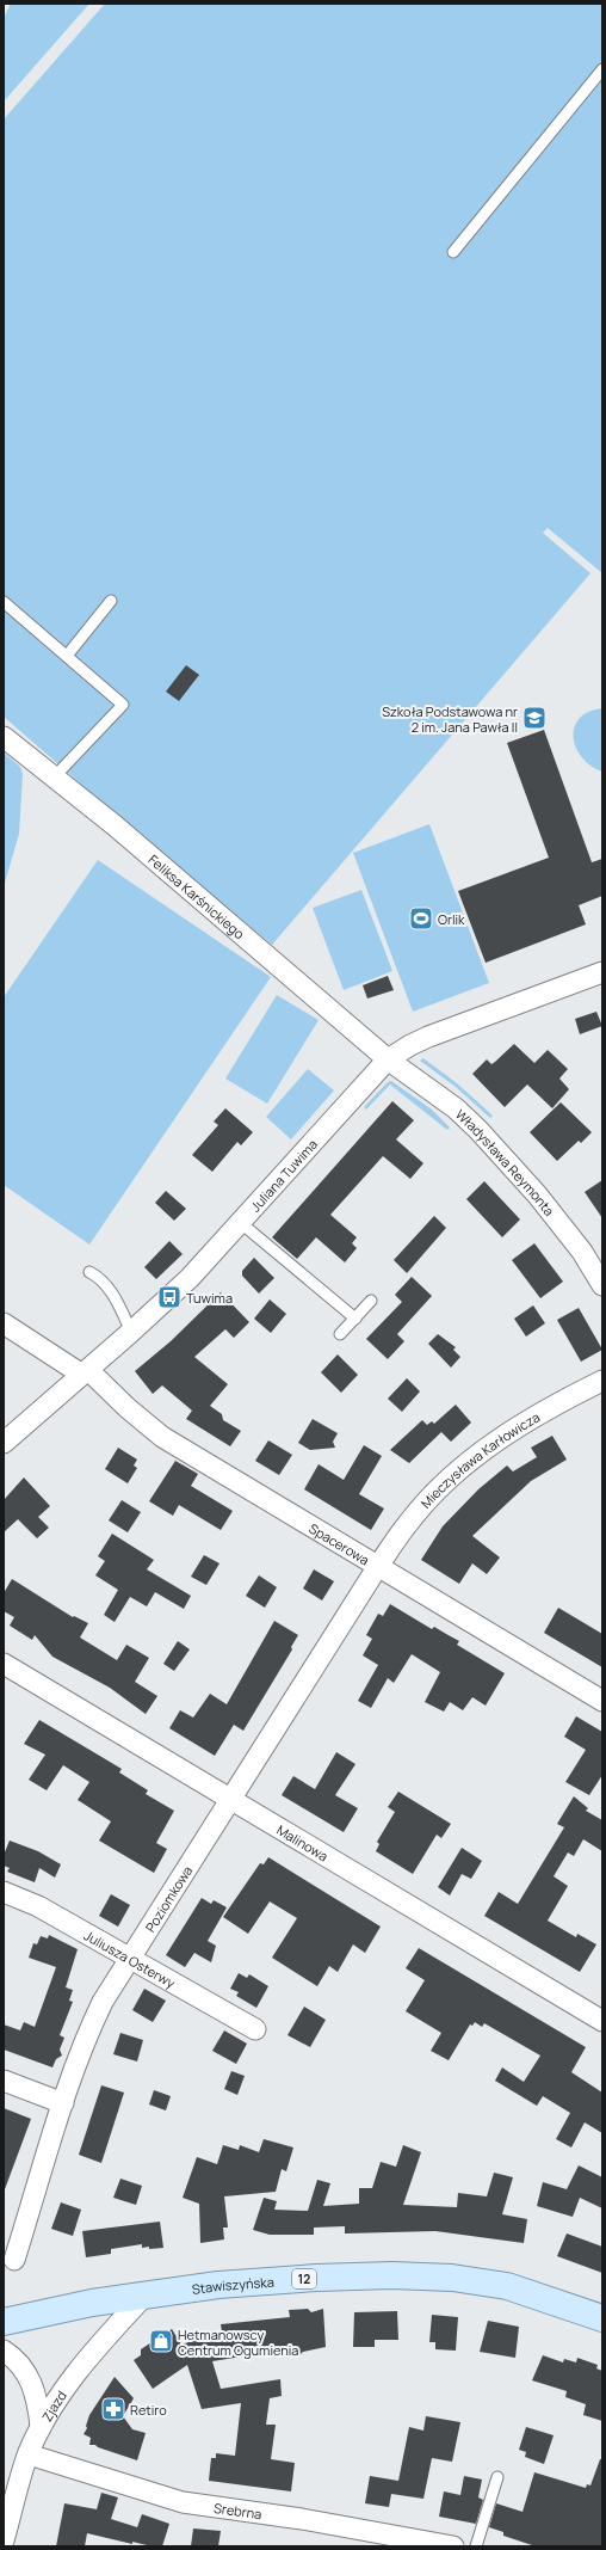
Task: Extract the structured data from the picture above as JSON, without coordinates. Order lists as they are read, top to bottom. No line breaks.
{"streets":{"main road":["12","Stawiszyńska"],"street":["Feliksa Karśnickiego","Władysława Reymonta","Juliana Tuwima","Mieczysława Karłowicza","Spacerowa","Malinowa","Poziomkowa","Juliusza Osterwy","Zjazd","Srebrna"]},"crossings":[["Feliksa Karśnickiego","Władysława Reymonta"],["Feliksa Karśnickiego","Juliana Tuwima"],["Władysława Reymonta","Juliana Tuwima"],["Juliana Tuwima","Spacerowa"],["Mieczysława Karłowicza","Spacerowa"],["Mieczysława Karłowicza","Poziomkowa"],["Spacerowa","Poziomkowa"],["Malinowa","Poziomkowa"],["Poziomkowa","Juliusza Osterwy"],["Stawiszyńska","Zjazd"],["Zjazd","Srebrna"]],"places":{"school or university":["Szkoła Podstawowa nr 2 im. Jana Pawła II"],"sports":["Orlik"],"bus stop":["Tuwima"],"shop":["Hetmanowscy Centrum Ogumienia"],"pharmacy":["Retiro"]}}
